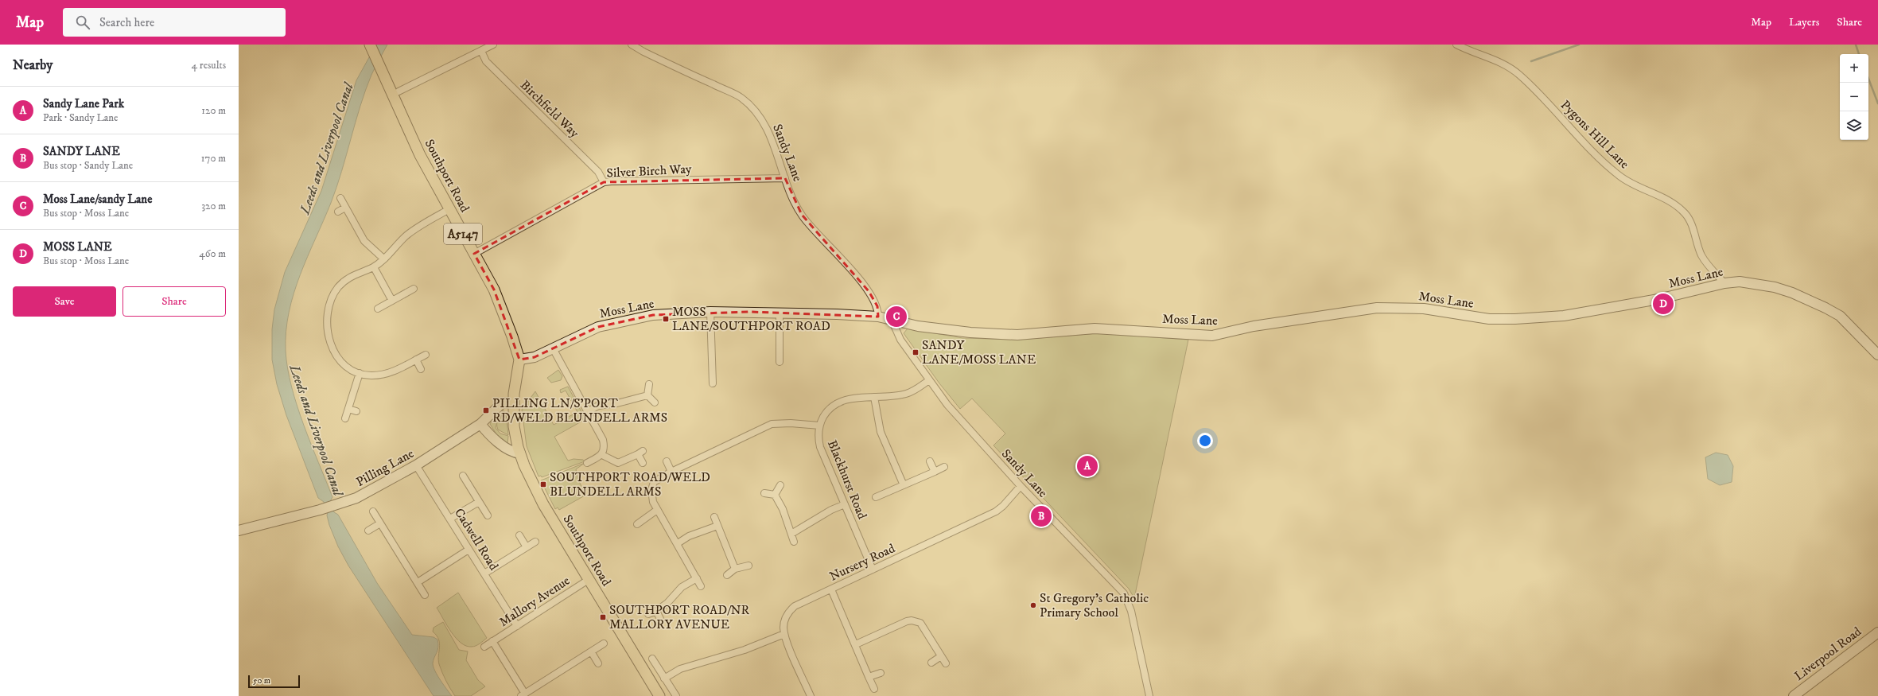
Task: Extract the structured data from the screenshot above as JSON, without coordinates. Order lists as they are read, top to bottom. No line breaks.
{"streets":{"main road":["Southport Road","A5147"],"street":["Birchfield Way","Pygons Hill Lane","Sandy Lane","Silver Birch Way","Moss Lane","Pilling Lane","Blackhurst Road","Cadwell Road","Nursery Road","Mallory Avenue","Liverpool Road"]},"crossings":[["Birchfield Way","Silver Birch Way"],["Pygons Hill Lane","Moss Lane"],["Sandy Lane","Silver Birch Way"],["Sandy Lane","Moss Lane"],["Sandy Lane","Blackhurst Road"],["Sandy Lane","Nursery Road"],["Silver Birch Way","Southport Road"],["Southport Road","Moss Lane"],["Southport Road","Pilling Lane"],["Southport Road","Mallory Avenue"],["Pilling Lane","Cadwell Road"],["Blackhurst Road","Nursery Road"],["Cadwell Road","Mallory Avenue"]],"water":["Leeds and Liverpool Canal"],"places":{"transit":["MOSS LANE/SOUTHPORT ROAD","SANDY LANE/MOSS LANE","PILLING LN/S'PORT RD/WELD BLUNDELL ARMS","SOUTHPORT ROAD/WELD BLUNDELL ARMS","SOUTHPORT ROAD/NR MALLORY AVENUE"],"other":["St Gregory's Catholic Primary School"]},"scale_bar":"50 m","page":{"header":"Map","search":"Search here","nav":["Map","Layers","Share"],"heading":["Nearby","4 results"],"map_buttons":["+","−"],"list":[{"mark":"A","name":"Sandy Lane Park","note":"Park · Sandy Lane","value":"120 m"},{"mark":"B","name":"SANDY LANE","note":"Bus stop · Sandy Lane","value":"170 m"},{"mark":"C","name":"Moss Lane/sandy Lane","note":"Bus stop · Moss Lane","value":"320 m"},{"mark":"D","name":"MOSS LANE","note":"Bus stop · Moss Lane","value":"460 m"}],"buttons":["Save","Share"],"pins":["D","C","A","B"],"scale":"50 m"}}
